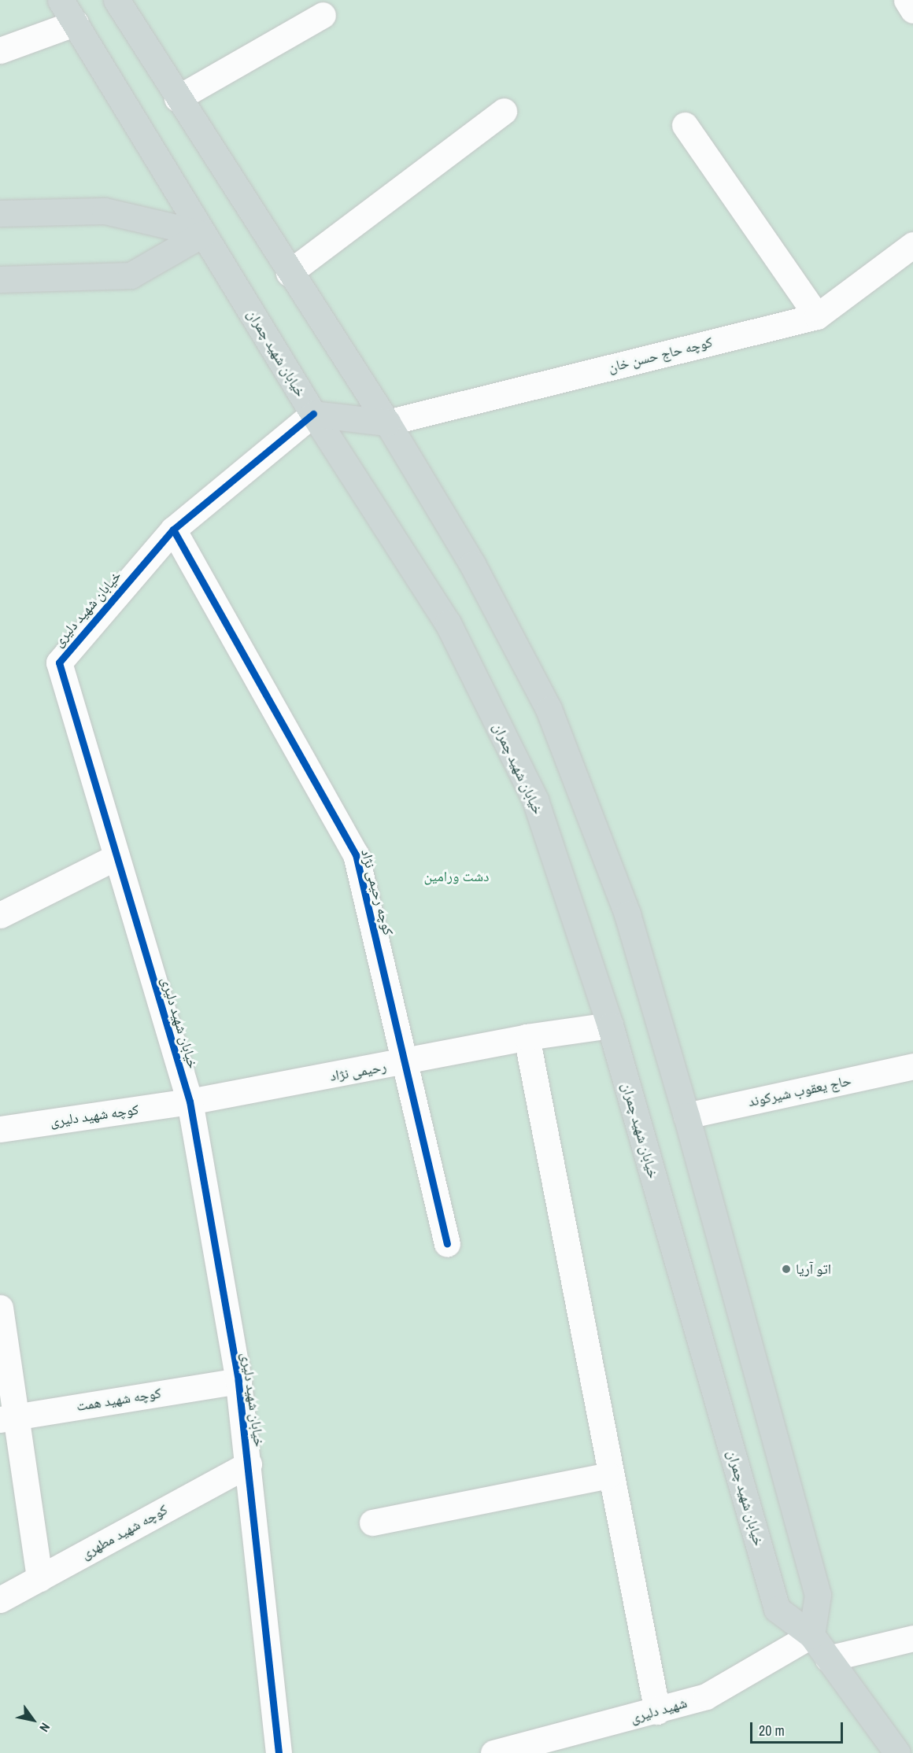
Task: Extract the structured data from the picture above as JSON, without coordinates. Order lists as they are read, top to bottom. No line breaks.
{"streets":{"main road":["خیابان شهید چمران"],"street":["کوچه حاج حسن خان","خیابان شهید دلیری","کوچه رحیمی نژاد","رحیمی نژاد","حاج یعقوب شیرکوند","کوچه شهید دلیری","کوچه شهید همت","کوچه شهید مطهری","شهید دلیری"]},"crossings":[["خیابان شهید چمران","خیابان شهید دلیری"],["خیابان شهید چمران","رحیمی نژاد"],["خیابان شهید چمران","شهید دلیری"],["خیابان شهید دلیری","کوچه رحیمی نژاد"],["خیابان شهید دلیری","رحیمی نژاد"],["خیابان شهید دلیری","کوچه شهید دلیری"],["خیابان شهید دلیری","کوچه شهید همت"],["خیابان شهید دلیری","کوچه شهید مطهری"],["کوچه رحیمی نژاد","رحیمی نژاد"],["رحیمی نژاد","کوچه شهید دلیری"]],"parks":["دشت ورامین"],"places":["اتو آریا"],"scale_bar":"20 m","north":"bottom right"}
